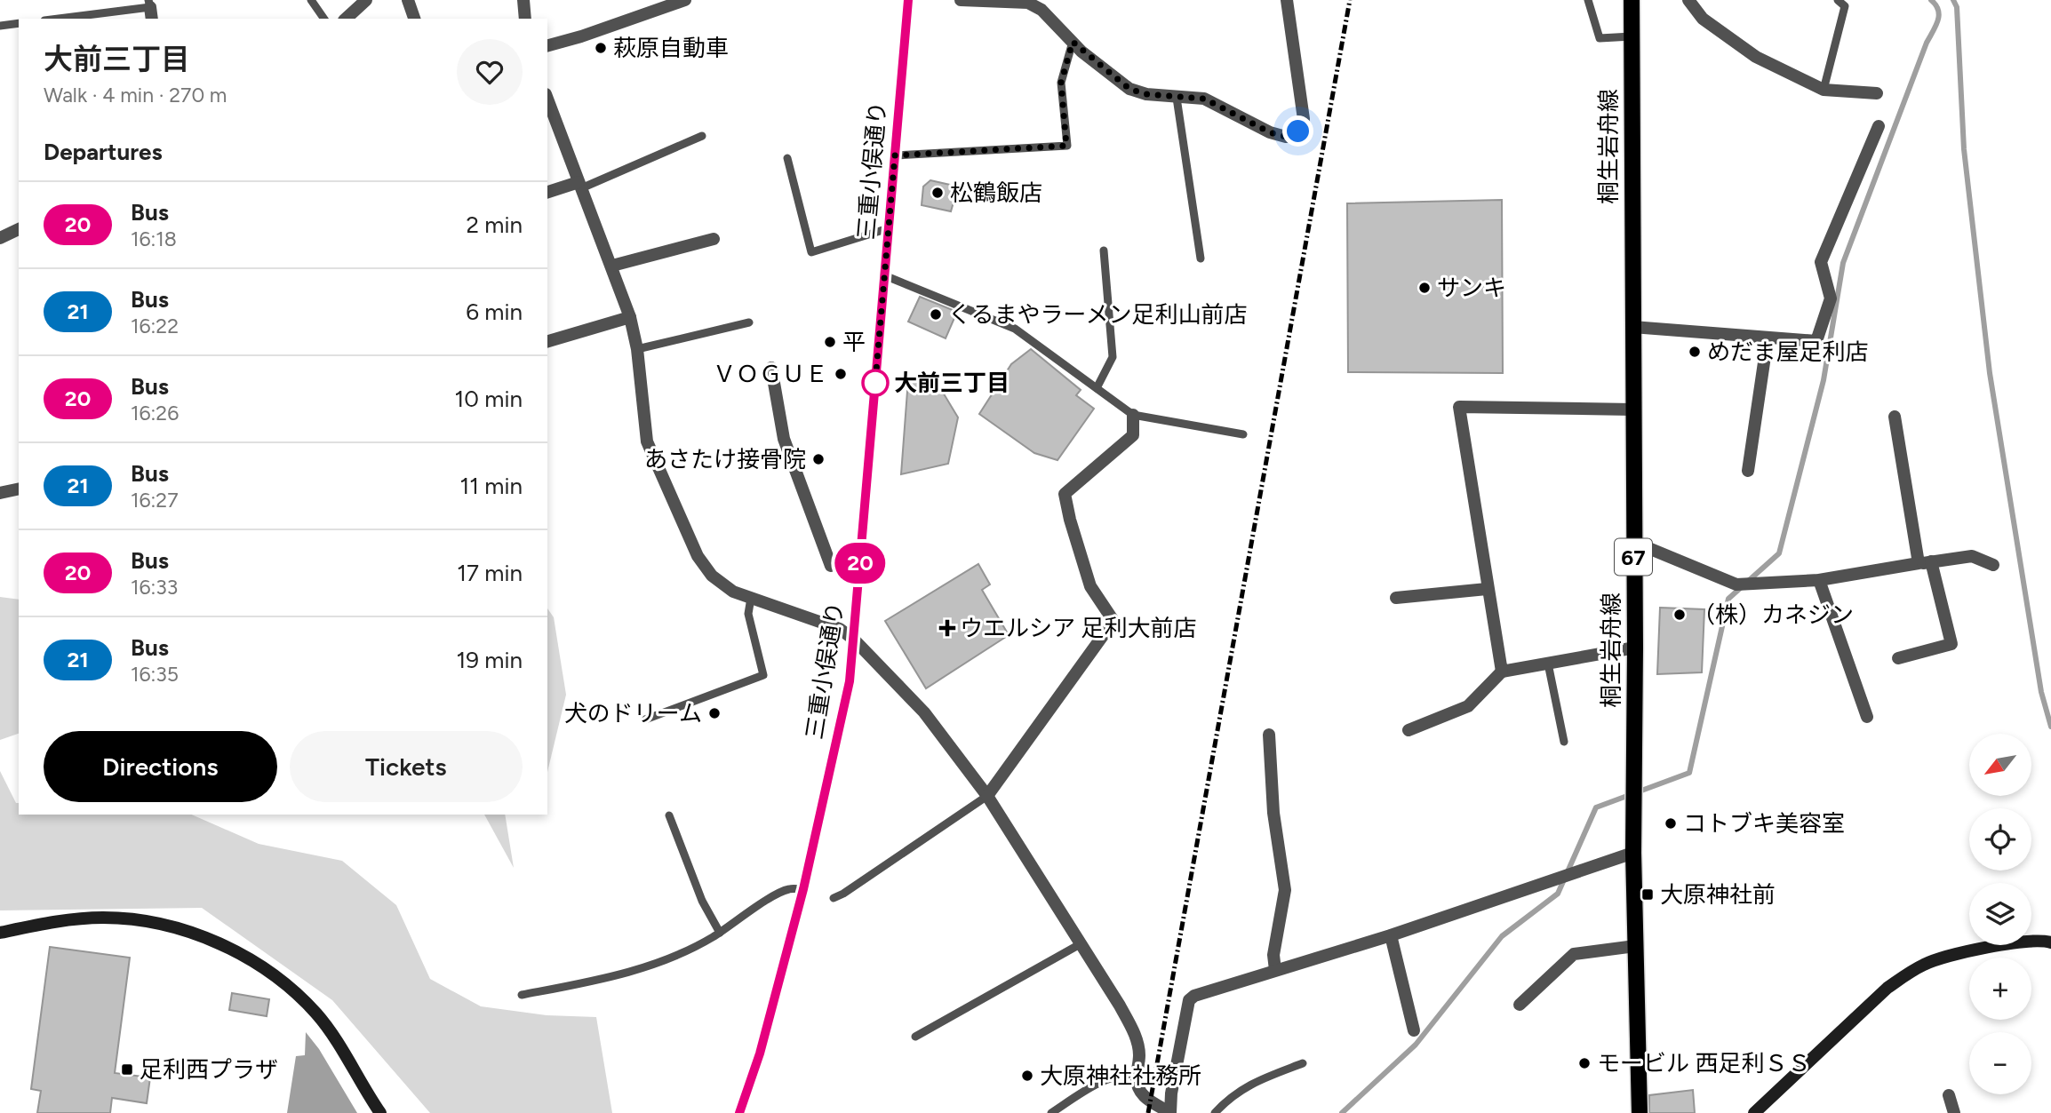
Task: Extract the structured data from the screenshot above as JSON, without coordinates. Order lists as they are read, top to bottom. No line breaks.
{"streets":{"main road":["桐生岩舟線","67"],"street":["三重小俣通り"]},"places":{"other":["萩原自動車","松鶴飯店","サンキ","くるまやラーメン足利山前店","平","めだま屋足利店","ＶＯＧＵＥ","大前三丁目","あさたけ接骨院","（株）カネジン","犬のドリーム","コトブキ美容室","モービル 西足利ＳＳ","大原神社社務所"],"health":["ウエルシア 足利大前店"],"transit":["大原神社前","足利西プラザ"]},"lines":["bus line 20"],"north":"bottom left","page":{"on_map":"20","heading":[["大前三丁目","Walk · 4 min · 270 m"],"Departures"],"list":[{"mark":"20","name":"Bus","note":"16:18","value":"2 min"},{"mark":"21","name":"Bus","note":"16:22","value":"6 min"},{"mark":"20","name":"Bus","note":"16:26","value":"10 min"},{"mark":"21","name":"Bus","note":"16:27","value":"11 min"},{"mark":"20","name":"Bus","note":"16:33","value":"17 min"},{"mark":"21","name":"Bus","note":"16:35","value":"19 min"}],"buttons":["Directions","Tickets"],"map_buttons":["+","−"]}}
